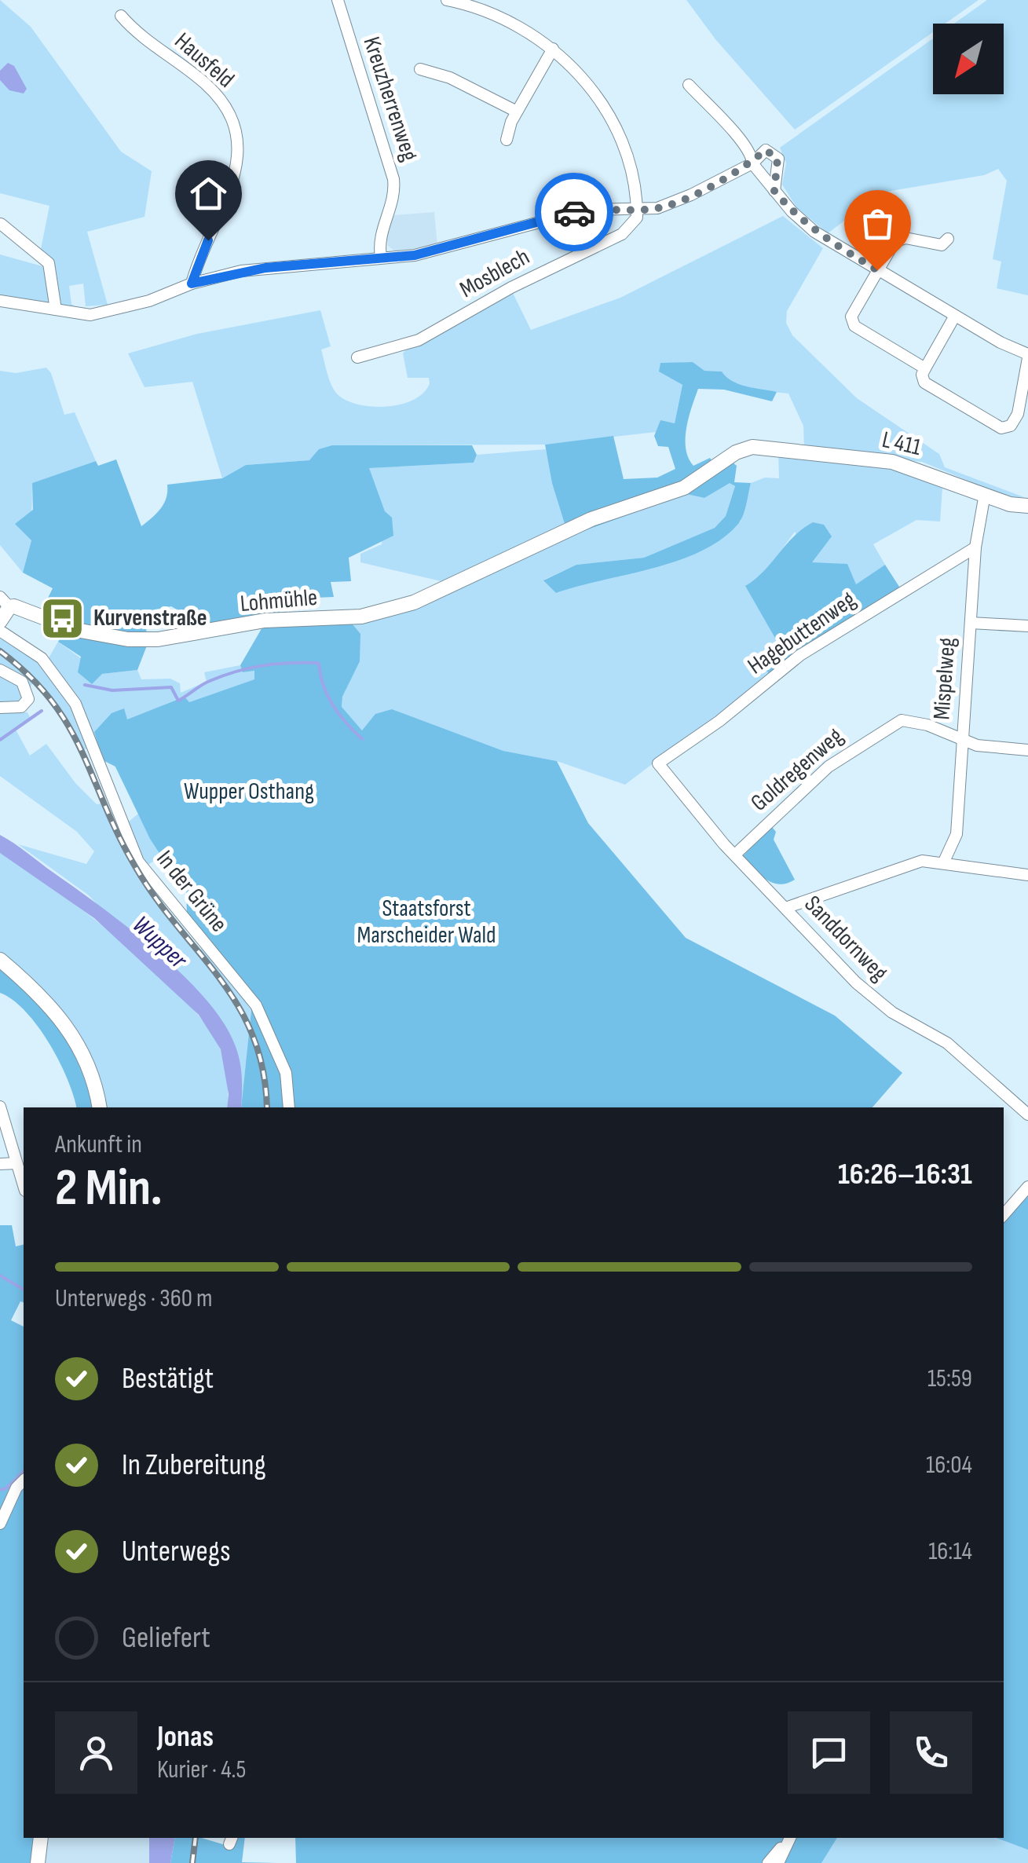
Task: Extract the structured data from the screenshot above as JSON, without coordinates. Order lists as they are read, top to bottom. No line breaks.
{"streets":{"main road":["L 411","Lohmühle"],"street":["Hausfeld","Kreuzherrenweg","Mosblech","Hagebuttenweg","Mispelweg","Goldregenweg","In der Grüne","Sanddornweg"]},"crossings":[["L 411","Lohmühle"],["L 411","Mispelweg"],["Hagebuttenweg","Mispelweg"],["Hagebuttenweg","Sanddornweg"],["Mispelweg","Goldregenweg"],["Goldregenweg","Sanddornweg"]],"water":["Wupper"],"parks":["Wupper Osthang","Staatsforst Marscheider Wald"],"places":{"bus stop":["Kurvenstraße"]},"north":"bottom left","page":{"heading":["2 Min.","Ankunft in","16:26–16:31"],"panel":["Jonas","Kurier · 4.5"],"bar":"Unterwegs · 360 m","list":[["Bestätigt","15:59"],["In Zubereitung","16:04"],["Unterwegs","16:14"],"Geliefert"]}}
